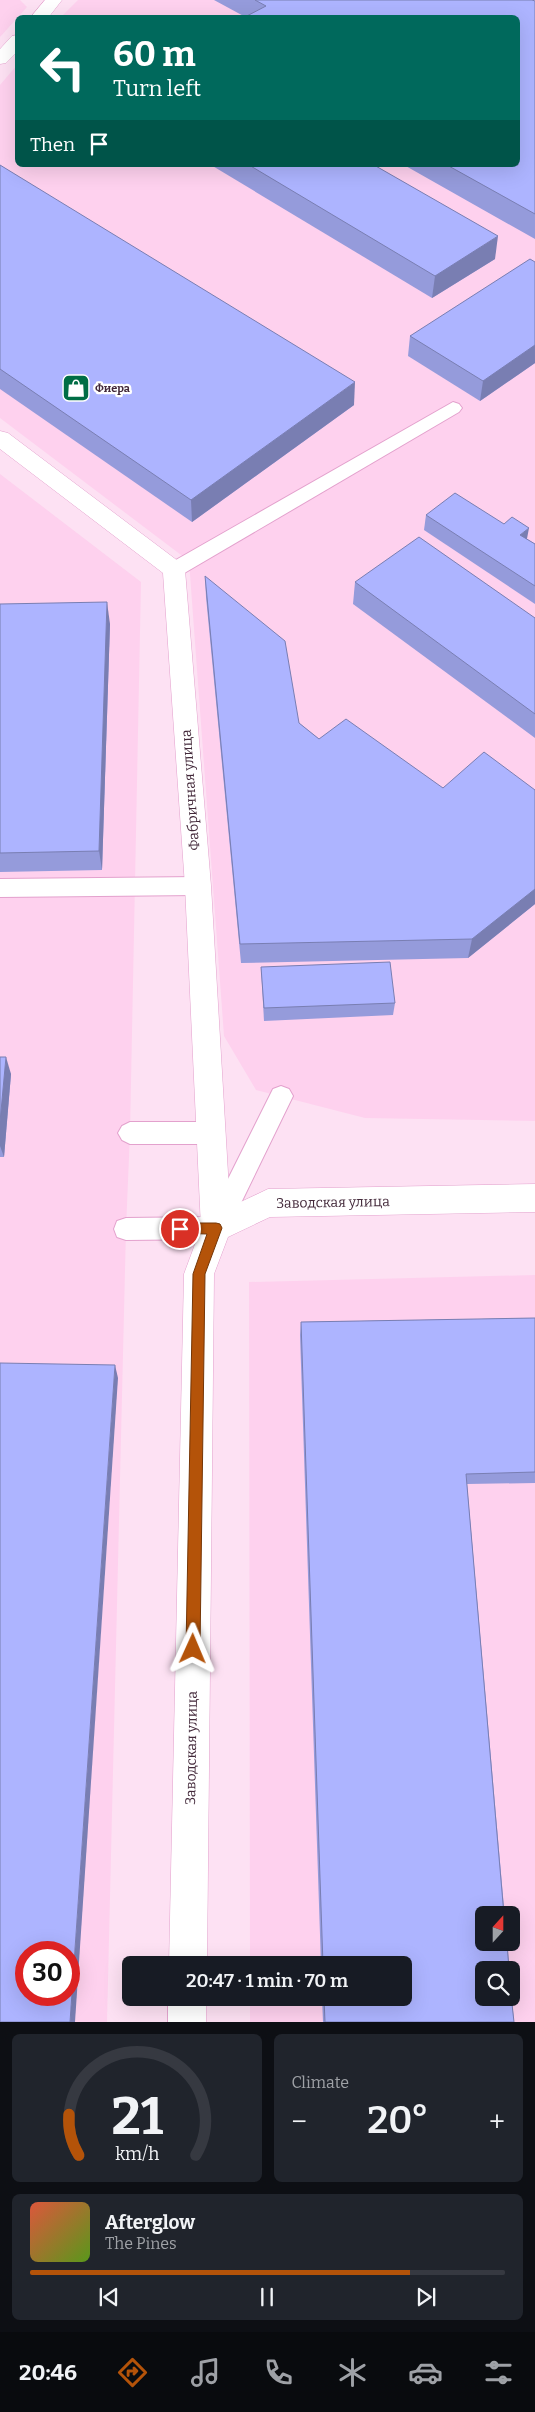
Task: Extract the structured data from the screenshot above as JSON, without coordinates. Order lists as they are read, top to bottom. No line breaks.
{"streets":{"street":["Фабричная улица","Заводская улица"]},"crossings":[["Фабричная улица","Заводская улица"]],"places":{"shop":["Фиера"]},"north":"top","page":{"turn":["60 m","Turn left"],"then":"Then","limit":"30","trip":"20:47 · 1 min · 70 m","tile":"Climate","heat":["−","20°","+"],"song":["Afterglow","The Pines"],"tabs":"20:46","gauge":["21","km/h"]}}
